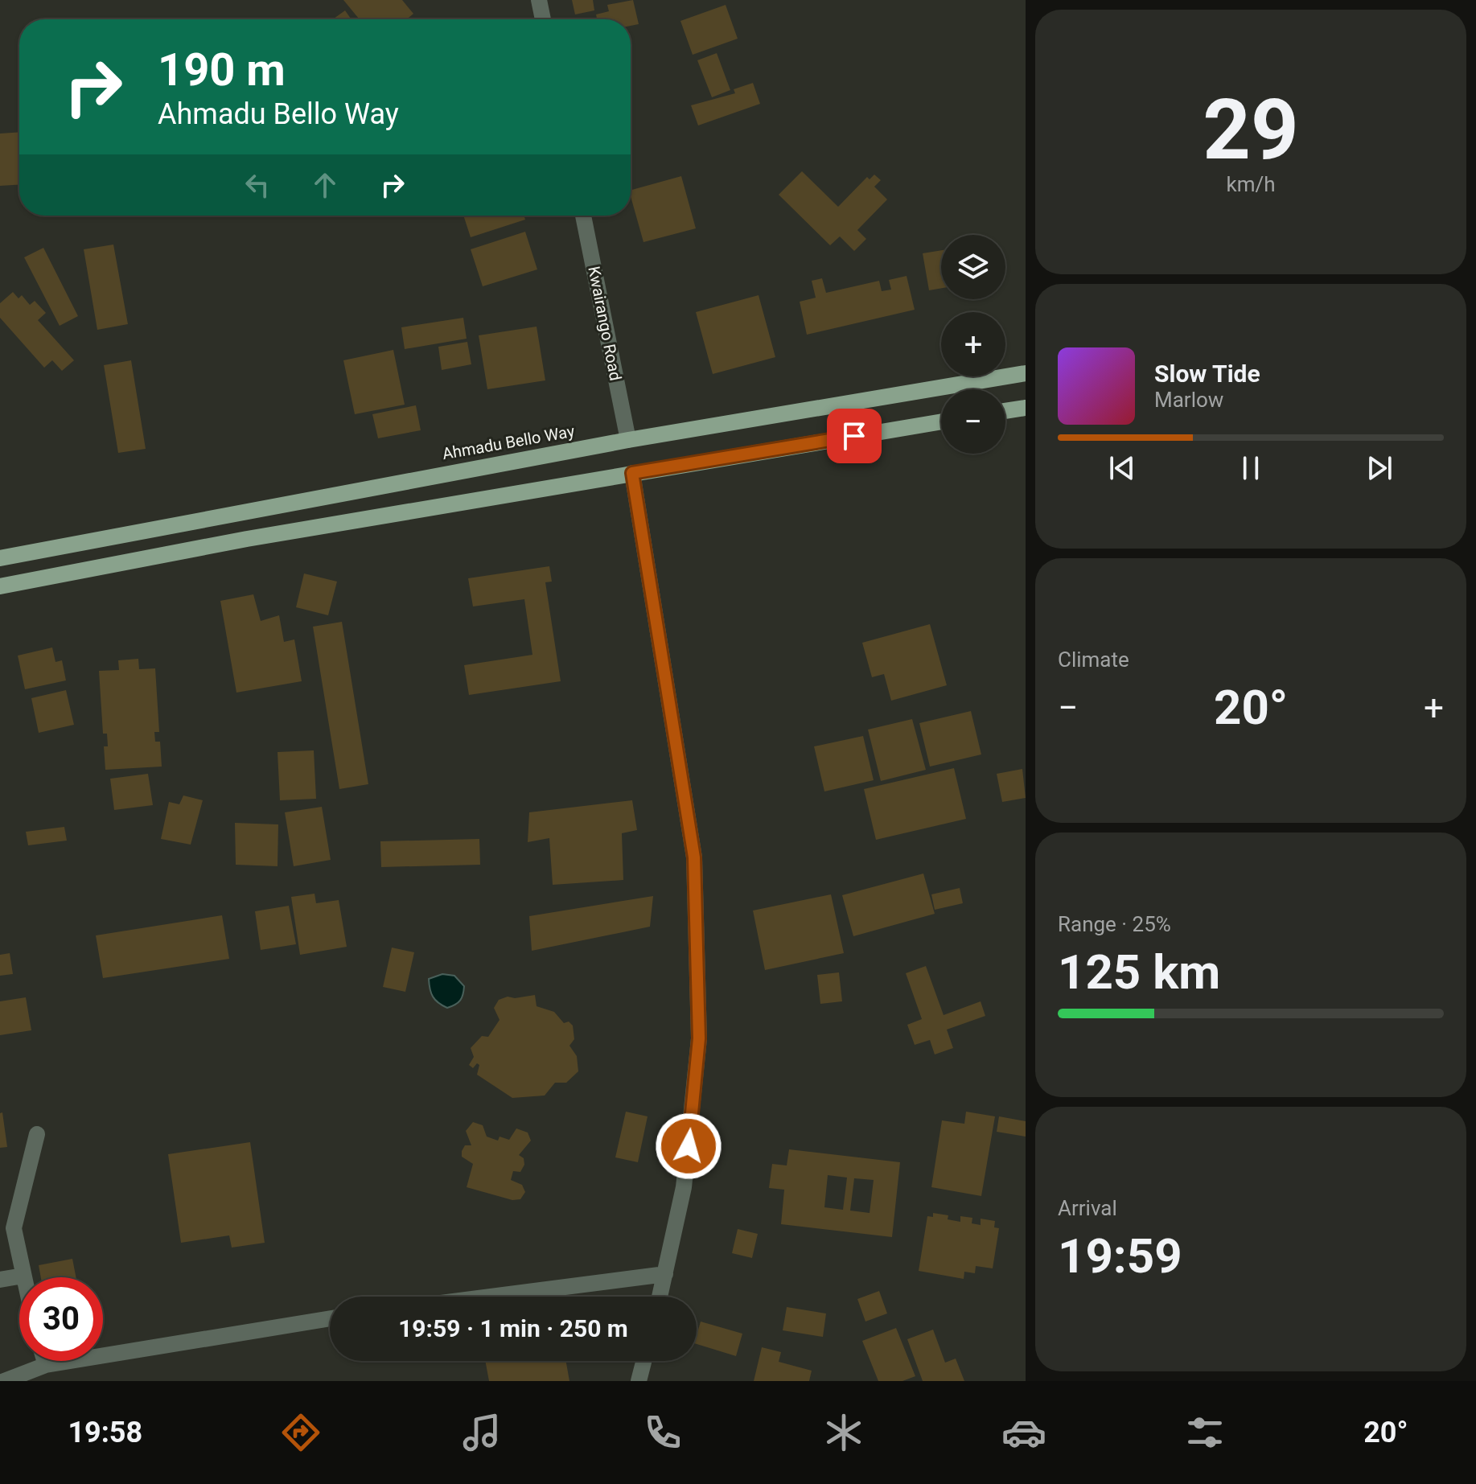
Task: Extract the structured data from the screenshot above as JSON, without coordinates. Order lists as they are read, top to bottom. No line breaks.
{"streets":{"main road":["Ahmadu Bello Way"],"street":["Kwairango Road"]},"crossings":[["Kwairango Road","Ahmadu Bello Way"]],"page":{"tile":[["29","km/h"],"Climate",["Range · 25%","125 km"],["Arrival","19:59"]],"turn":["190 m","Ahmadu Bello Way"],"map_buttons":["+","−"],"song":["Slow Tide","Marlow"],"heat":["−","20°","+"],"limit":"30","trip":"19:59 · 1 min · 250 m","tabs":["19:58","20°"]}}
